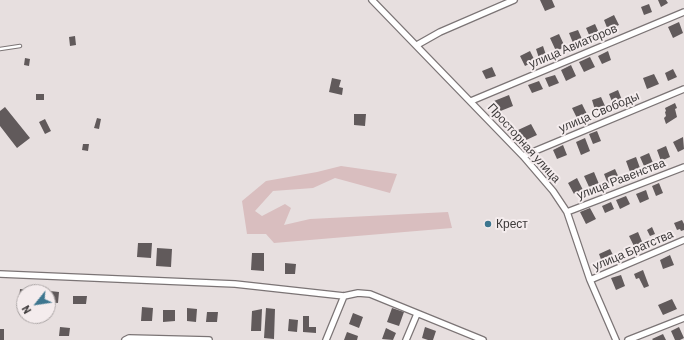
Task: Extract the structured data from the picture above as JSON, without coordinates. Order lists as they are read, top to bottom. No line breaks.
{"streets":{"street":["улица Авиаторов","улица Свободы","Просторная улица","улица Равенства","улица Братства"]},"crossings":[["улица Авиаторов","Просторная улица"],["улица Свободы","Просторная улица"],["Просторная улица","улица Равенства"],["Просторная улица","улица Братства"]],"places":["Крест"],"north":"bottom left"}
